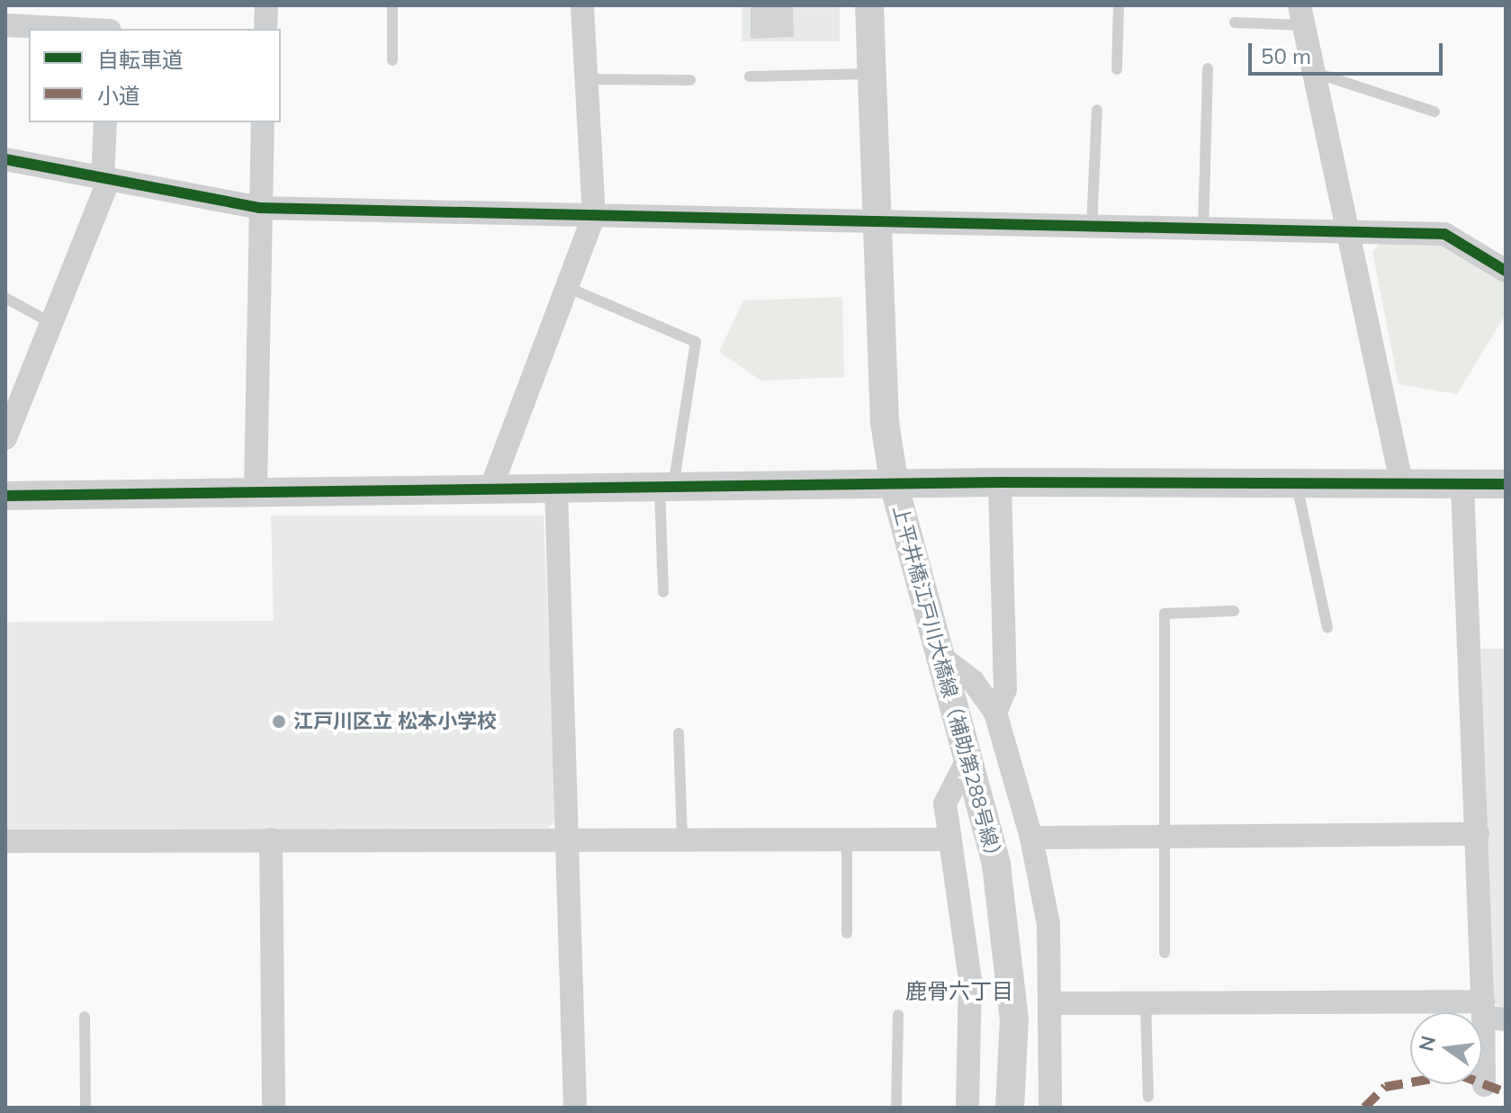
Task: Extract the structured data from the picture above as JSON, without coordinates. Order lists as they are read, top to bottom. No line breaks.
{"streets":{"street":["上平井橋江戸川大橋線（補助第288号線）"]},"districts":["鹿骨六丁目"],"places":["江戸川区立 松本小学校"],"legend":["自転車道","小道"],"scale_bar":"50 m","north":"left"}
